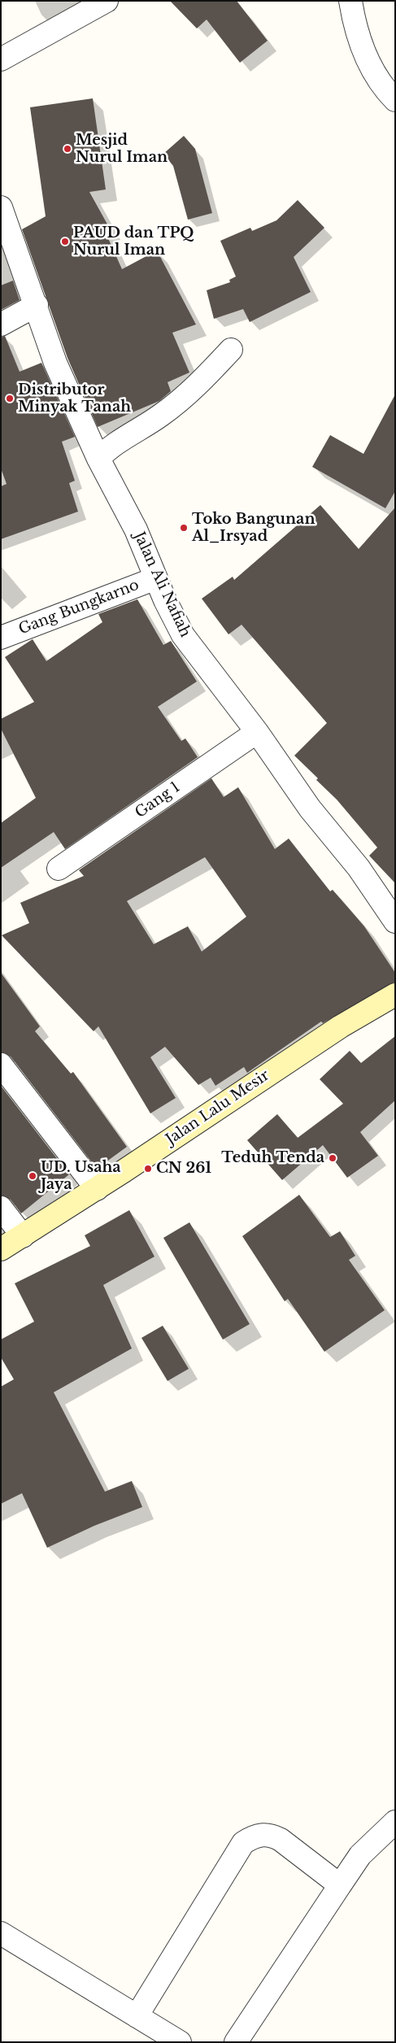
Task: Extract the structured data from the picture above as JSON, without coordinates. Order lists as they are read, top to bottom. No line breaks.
{"streets":{"street":["Jalan Ali Nafiah","Gang Bungkarno","Gang 1","Jalan Lalu Mesir"]},"crossings":[["Jalan Ali Nafiah","Gang Bungkarno"],["Jalan Ali Nafiah","Gang 1"]],"places":["Mesjid Nurul Iman","PAUD dan TPQ Nurul Iman","Distributor Minyak Tanah","Toko Bangunan Al_Irsyad","Teduh Tenda","CN 261","UD. Usaha Jaya"]}
